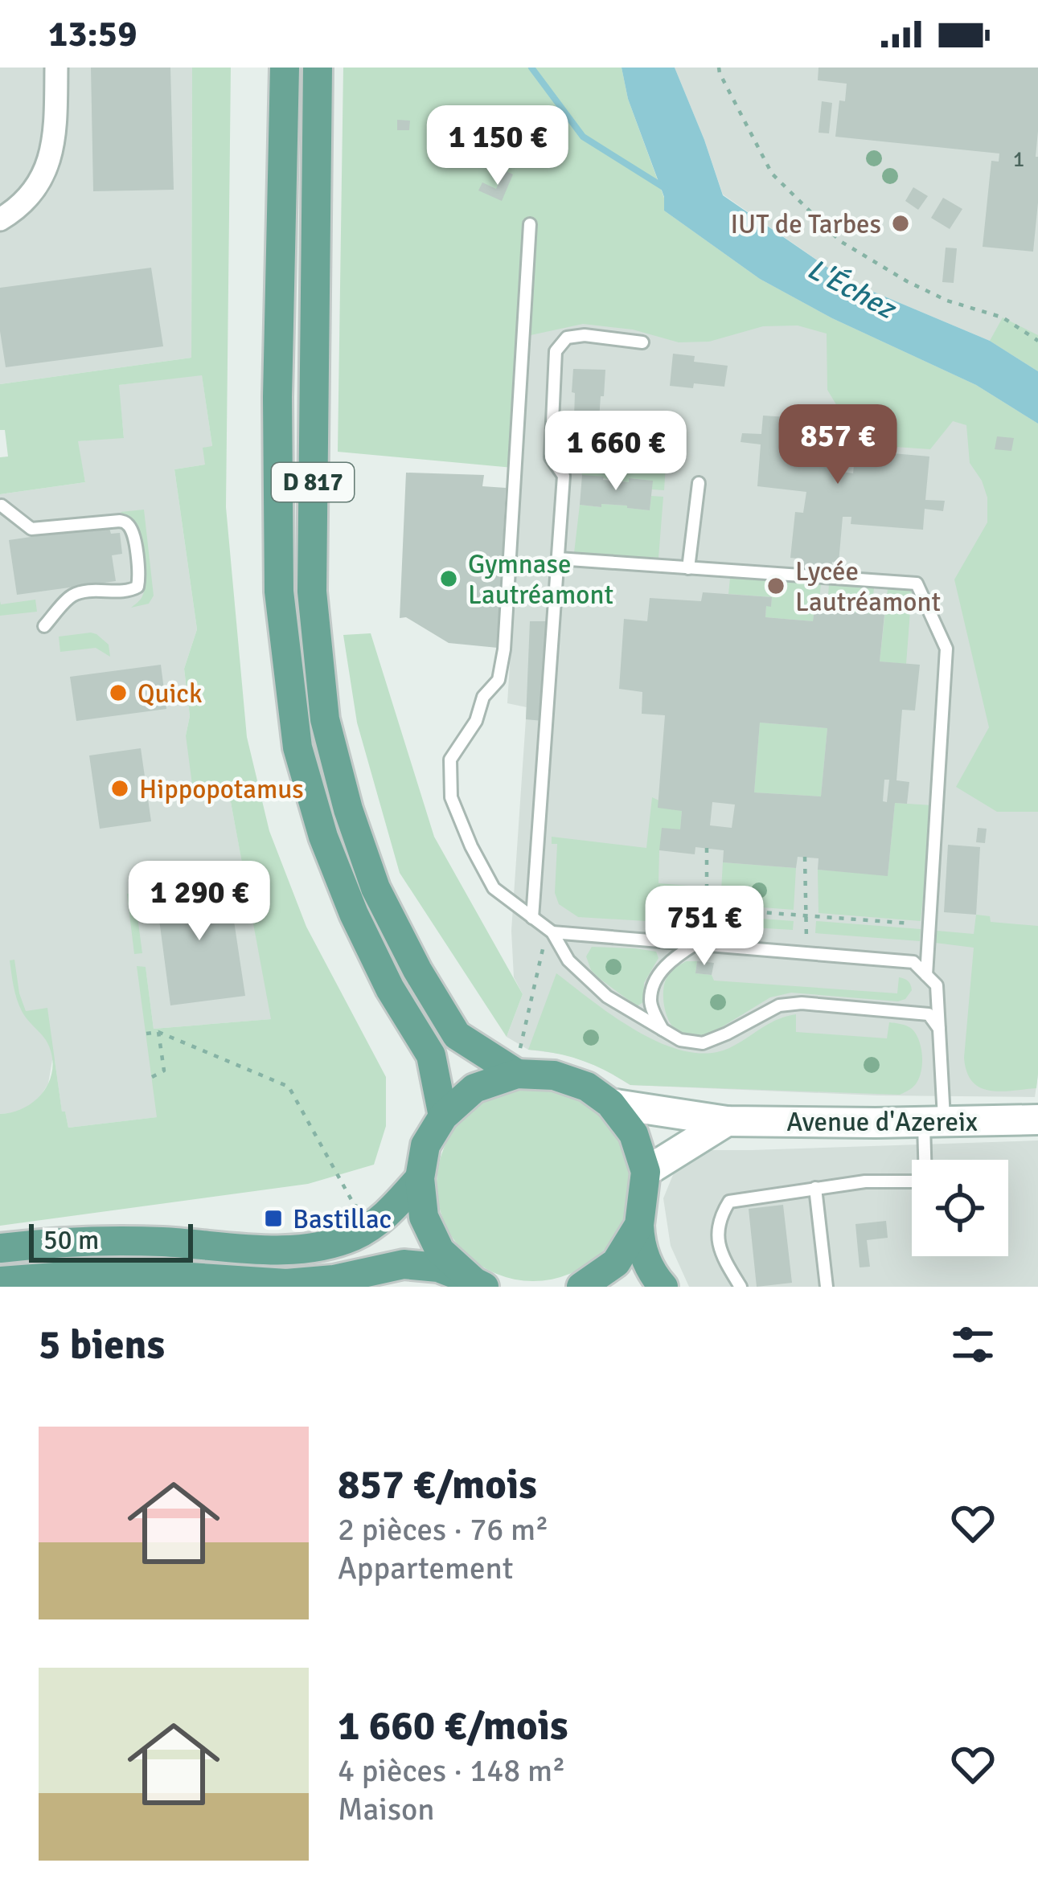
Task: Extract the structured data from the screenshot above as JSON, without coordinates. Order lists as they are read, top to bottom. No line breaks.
{"streets":{"main road":["D 817","Avenue d'Azereix"]},"water":["L'Échez"],"places":{"other":["IUT de Tarbes","Gymnase Lautréamont","Lycée Lautréamont","Quick","Hippopotamus"],"transit":["Bastillac"]},"house_numbers":["1"],"scale_bar":"50 m","page":{"status":"13:59","price":["1 150 €","857 €","1 660 €","1 290 €","751 €"],"scale":"50 m","heading":"5 biens","list":[{"name":"857 €/mois","note":"2 pièces · 76 m² · Appartement"},{"name":"1 660 €/mois","note":"4 pièces · 148 m² · Maison"}]}}
